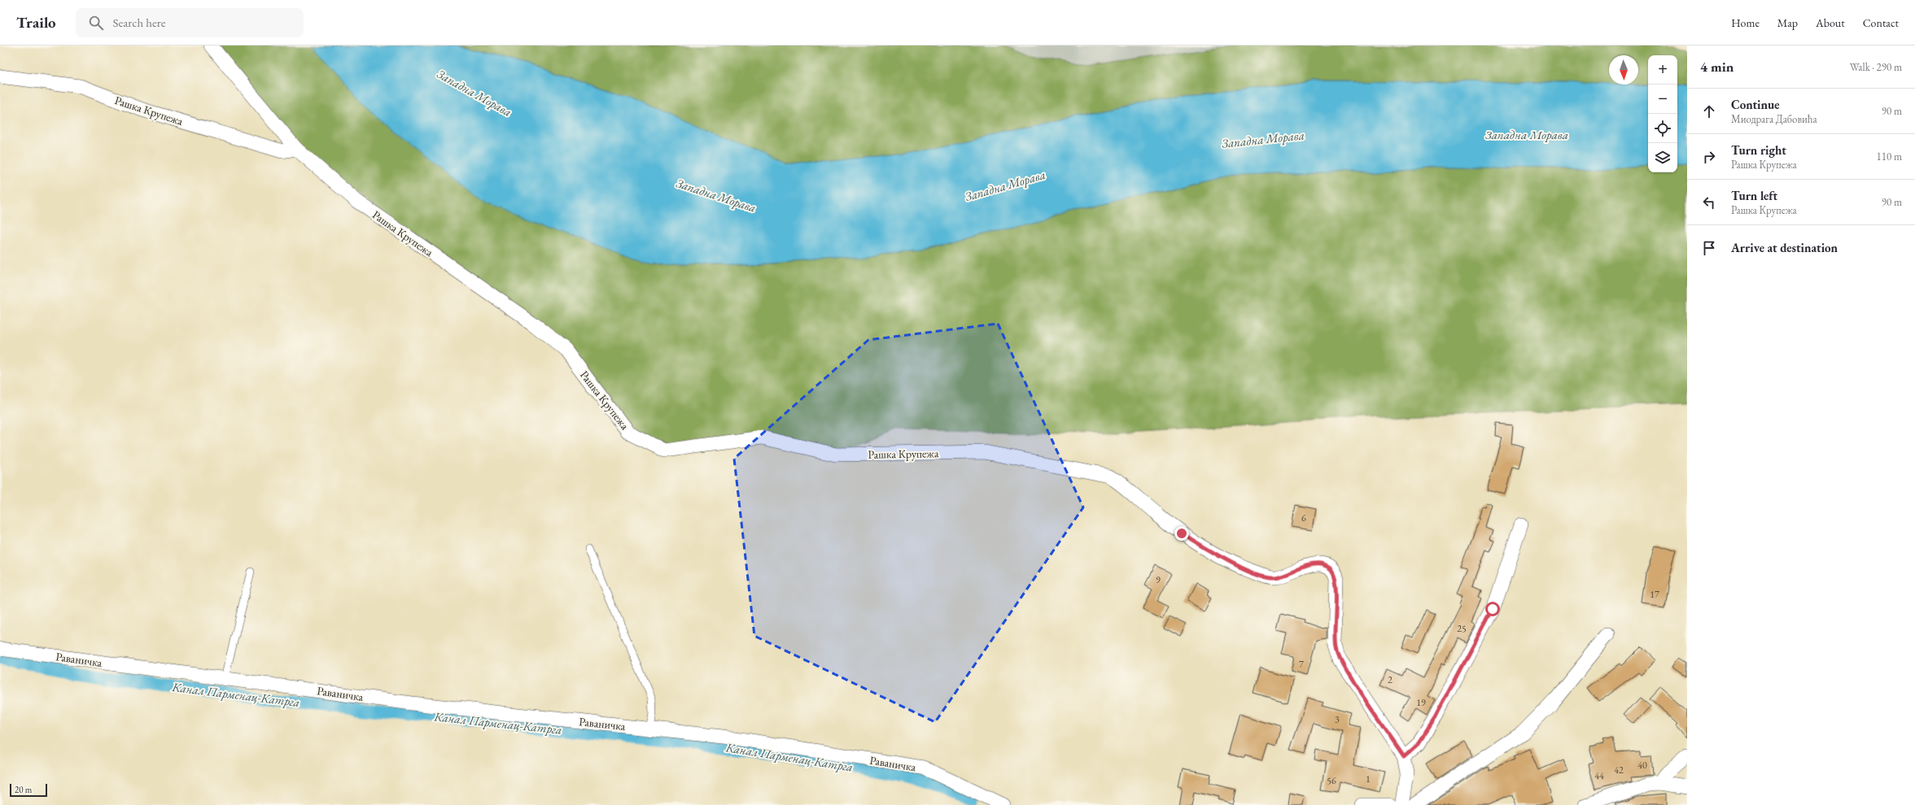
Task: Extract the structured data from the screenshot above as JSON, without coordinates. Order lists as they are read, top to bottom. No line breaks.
{"streets":{"street":["Рашка Крупежа","Раваничка"]},"water":["Западна Морава","Канал Парменац-Катрга"],"house_numbers":["6","9","17","25","7","2","19","3","40","42","44","1","56"],"scale_bar":"20 m","north":"bottom","page":{"header":"Trailo","search":"Search here","nav":["Home","Map","About","Contact"],"heading":["4 min","Walk · 290 m"],"map_buttons":["+","−"],"list":[["Continue","Миодрага Дабовића","90 m"],["Turn right","Рашка Крупежа","110 m"],["Turn left","Рашка Крупежа","90 m"],"Arrive at destination"],"scale":"20 m"}}
